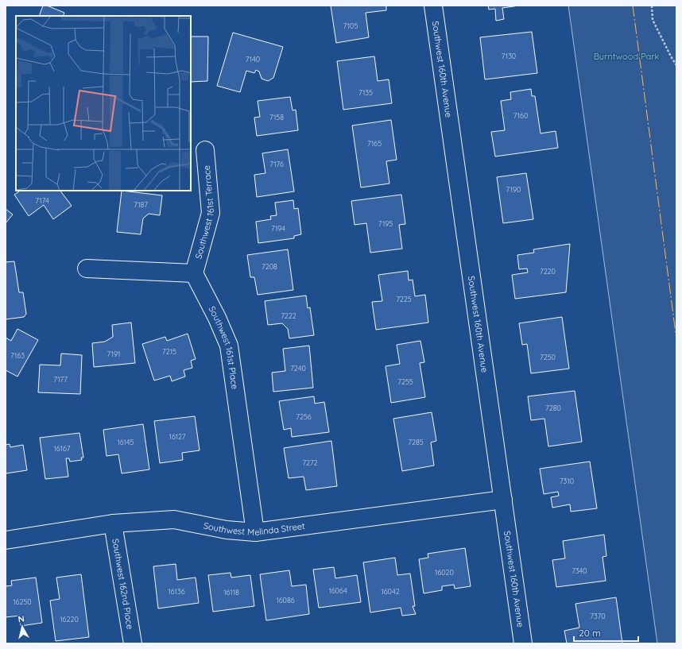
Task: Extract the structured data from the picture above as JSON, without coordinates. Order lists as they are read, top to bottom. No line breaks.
{"streets":{"street":["Southwest 160th Avenue","Southwest 161st Terrace","Southwest 161st Place","Southwest Melinda Street","Southwest 162nd Place"]},"crossings":[["Southwest 160th Avenue","Southwest Melinda Street"],["Southwest 161st Terrace","Southwest 161st Place"],["Southwest 161st Place","Southwest Melinda Street"],["Southwest Melinda Street","Southwest 162nd Place"]],"parks":["Burntwood Park"],"house_numbers":["7105","7130","7140","7135","7160","7158","7165","7176","7190","7174","7187","7195","7194","7208","7220","7225","7222","7215","7191","7163","7250","7240","7177","7255","7280","7256","16127","16145","7285","16167","7272","7310","7340","16020","16064","16136","16042","16118","16086","16250","7370","16220"],"scale_bar":"20 m","north":"top"}
